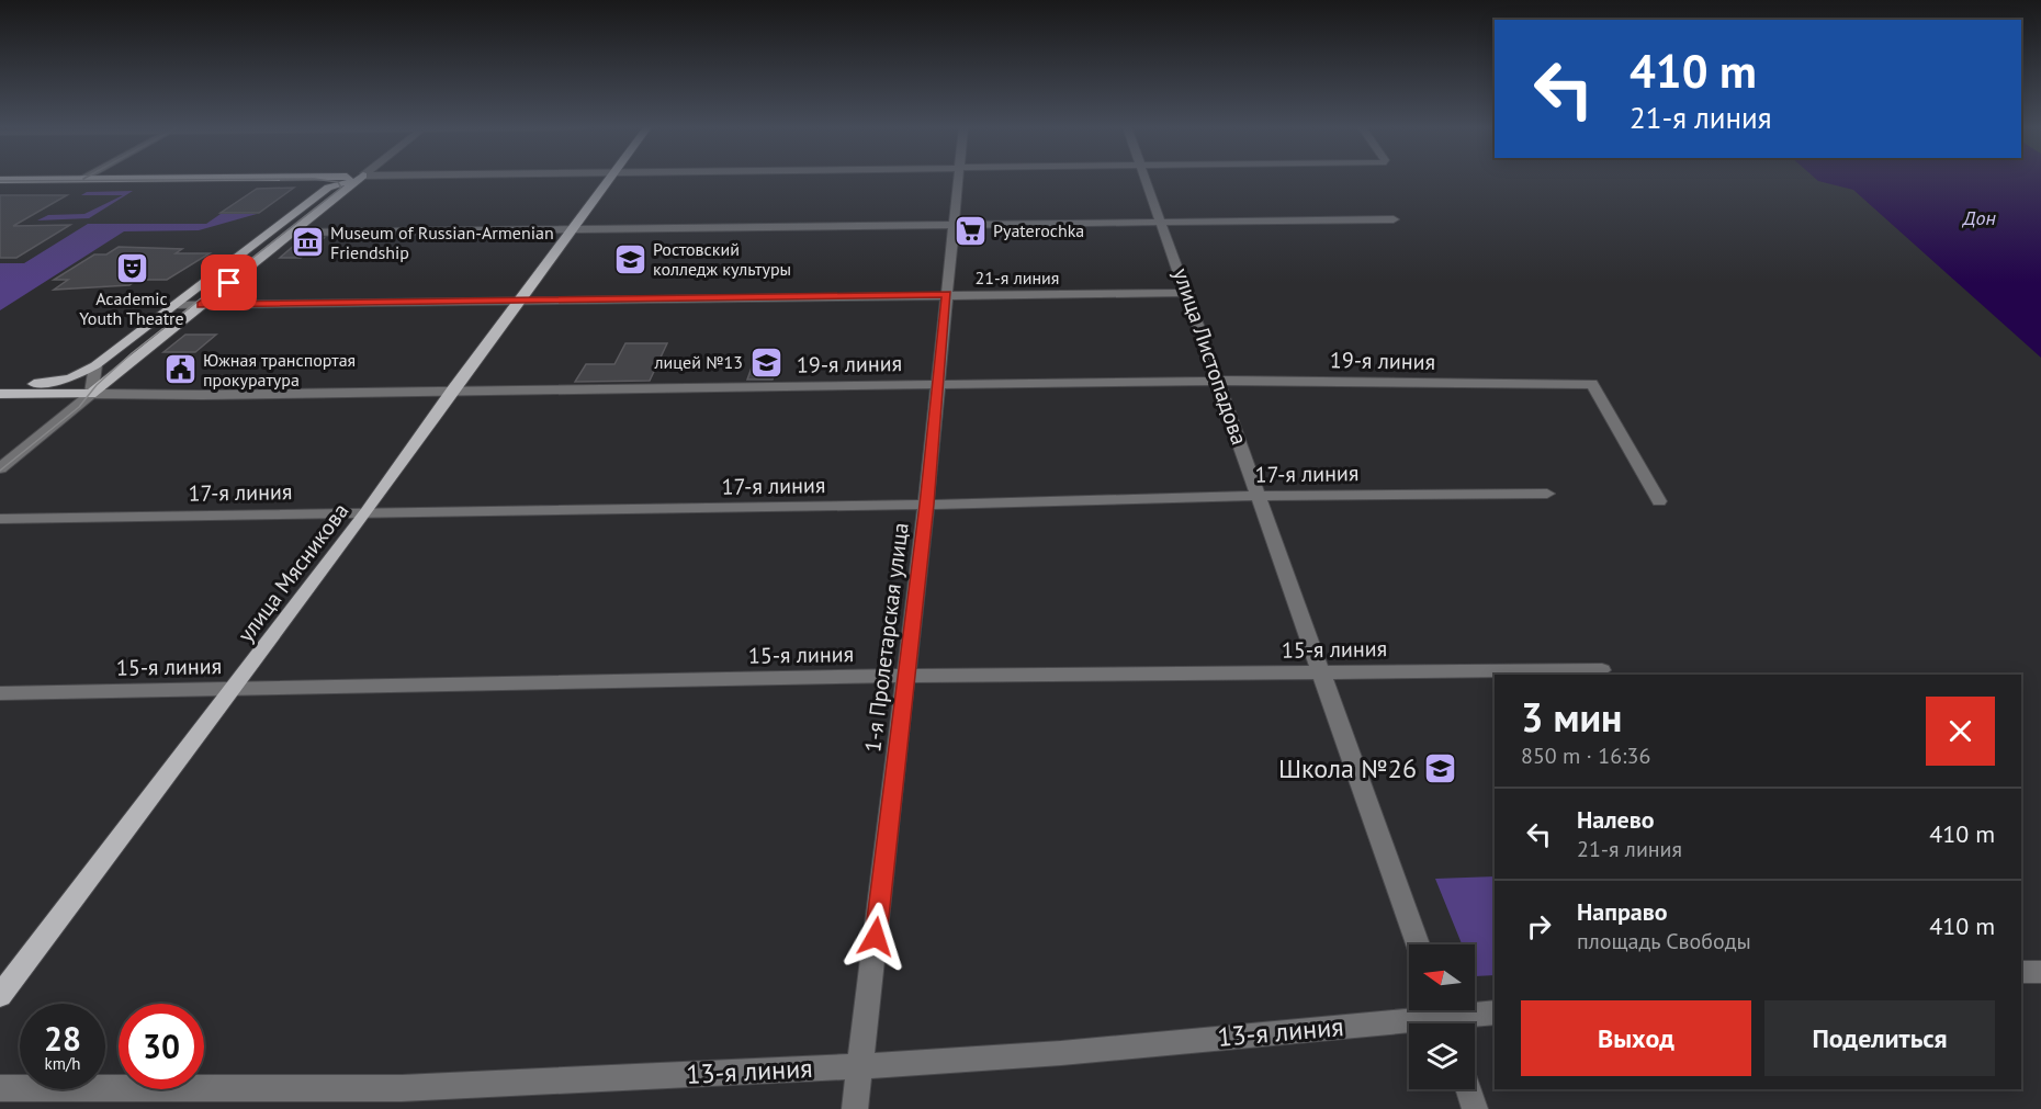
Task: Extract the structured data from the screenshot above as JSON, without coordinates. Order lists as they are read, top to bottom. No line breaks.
{"streets":{"main road":["улица Мясникова"],"street":["21-я линия","улица Листопадова","19-я линия","17-я линия","1-я Пролетарская улица","15-я линия","13-я линия"]},"crossings":[["21-я линия","улица Листопадова"],["21-я линия","улица Мясникова"],["21-я линия","1-я Пролетарская улица"],["улица Листопадова","19-я линия"],["улица Листопадова","17-я линия"],["улица Листопадова","15-я линия"],["19-я линия","улица Мясникова"],["19-я линия","1-я Пролетарская улица"],["17-я линия","улица Мясникова"],["17-я линия","1-я Пролетарская улица"],["улица Мясникова","15-я линия"],["1-я Пролетарская улица","15-я линия"],["1-я Пролетарская улица","13-я линия"]],"water":["Дон"],"places":{"supermarket":["Pyaterochka"],"museum":["Museum of Russian-Armenian Friendship"],"school or university":["Ростовский колледж культуры","лицей №13","Школа №26"],"theatre":["Academic Youth Theatre"],"public building":["Южная транспортая прокуратура"]},"north":"left","page":{"turn":["410 m","21-я линия"],"heading":["3 мин","850 m · 16:36"],"list":[{"name":"Налево","note":"21-я линия","value":"410 m"},{"name":"Направо","note":"площадь Свободы","value":"410 m"}],"buttons":["Выход","Поделиться"],"speed":"28 km/h","limit":"30"}}
